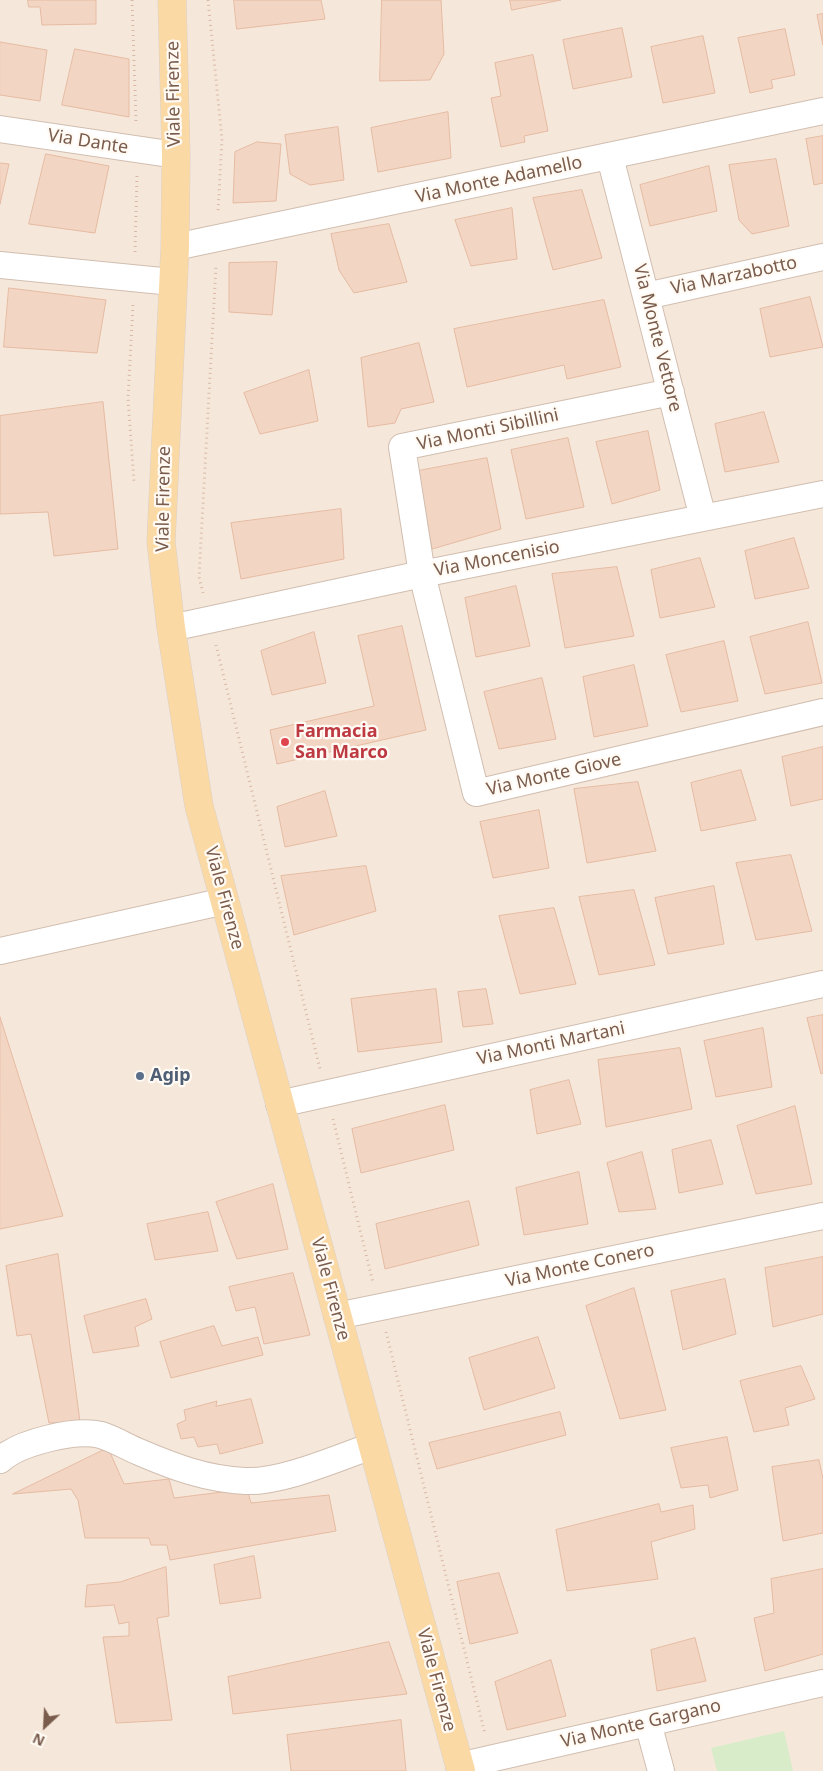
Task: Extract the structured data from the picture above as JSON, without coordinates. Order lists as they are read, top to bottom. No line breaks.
{"streets":{"main road":["Viale Firenze"],"street":["Via Dante","Via Monte Adamello","Via Marzabotto","Via Monte Vettore","Via Monti Sibillini","Via Moncenisio","Via Monte Giove","Via Monti Martani","Via Monte Conero","Via Monte Gargano"]},"crossings":[["Viale Firenze","Via Dante"],["Viale Firenze","Via Monte Adamello"],["Viale Firenze","Via Moncenisio"],["Viale Firenze","Via Monti Martani"],["Viale Firenze","Via Monte Conero"],["Viale Firenze","Via Monte Gargano"],["Via Monte Adamello","Via Monte Vettore"],["Via Marzabotto","Via Monte Vettore"],["Via Monte Vettore","Via Monti Sibillini"],["Via Monte Vettore","Via Moncenisio"],["Via Monti Sibillini","Via Moncenisio"],["Via Monti Sibillini","Via Monte Giove"],["Via Moncenisio","Via Monte Giove"]],"places":["Farmacia San Marco","Agip"],"north":"bottom left"}
